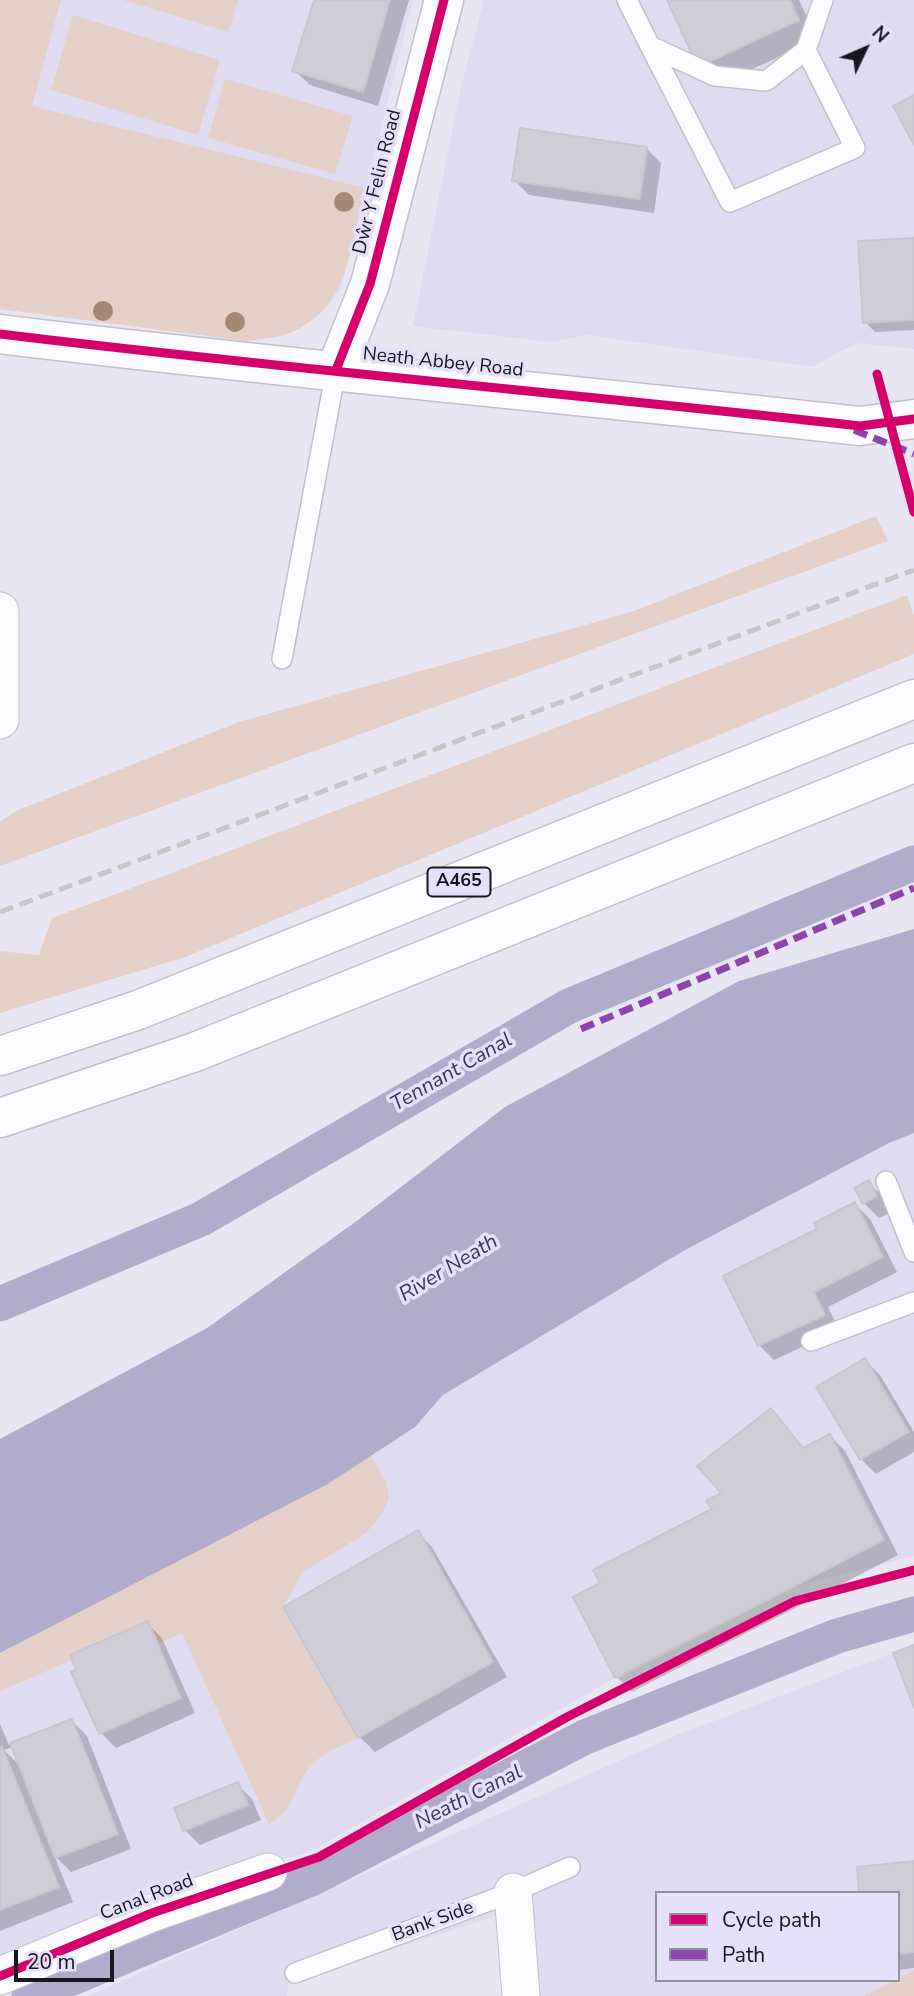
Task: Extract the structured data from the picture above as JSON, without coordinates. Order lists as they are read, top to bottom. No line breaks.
{"streets":{"main road":["Dŵr Y Felin Road","Neath Abbey Road","A465"],"street":["Canal Road"],"lane":["Bank Side"]},"crossings":[["Dŵr Y Felin Road","Neath Abbey Road"]],"water":["Tennant Canal","River Neath","Neath Canal"],"legend":["Cycle path","Path"],"scale_bar":"20 m","north":"top right"}
